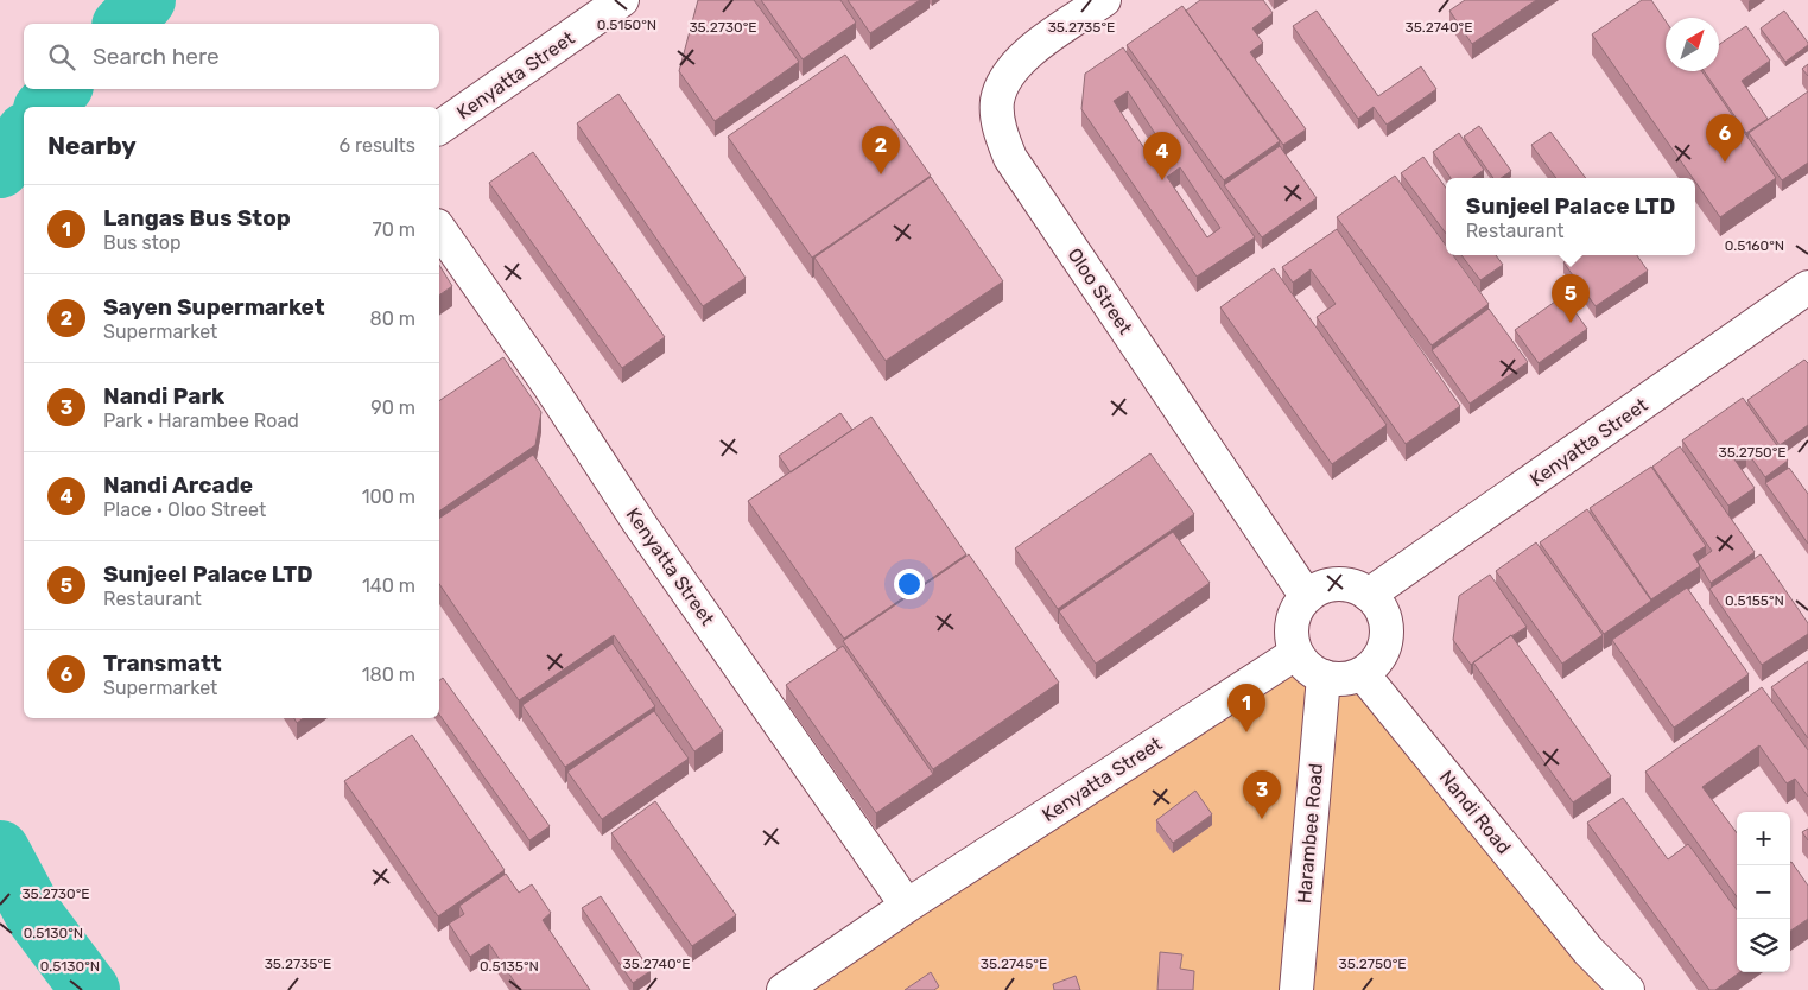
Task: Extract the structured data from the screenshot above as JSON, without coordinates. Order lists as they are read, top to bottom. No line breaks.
{"streets":{"street":["Kenyatta Street","Oloo Street","Nandi Road","Harambee Road"]},"crossings":[["Kenyatta Street","Oloo Street"],["Kenyatta Street","Nandi Road"],["Kenyatta Street","Harambee Road"],["Oloo Street","Nandi Road"],["Oloo Street","Harambee Road"],["Nandi Road","Harambee Road"]],"north":"top right","page":{"search":"Search here","heading":["Nearby","6 results"],"pins":["6","2","4","5","1","3"],"popup":["Sunjeel Palace LTD","Restaurant"],"list":[{"mark":"1","name":"Langas Bus Stop","note":"Bus stop","value":"70 m"},{"mark":"2","name":"Sayen Supermarket","note":"Supermarket","value":"80 m"},{"mark":"3","name":"Nandi Park","note":"Park · Harambee Road","value":"90 m"},{"mark":"4","name":"Nandi Arcade","note":"Place · Oloo Street","value":"100 m"},{"mark":"5","name":"Sunjeel Palace LTD","note":"Restaurant","value":"140 m"},{"mark":"6","name":"Transmatt","note":"Supermarket","value":"180 m"}],"map_buttons":["+","−"]},"coordinates":["0.5150°N","35.2735°E","35.2740°E","35.2730°E","0.5160°N","35.2750°E","0.5155°N","0.5130°N","35.2745°E","0.5135°N"]}
